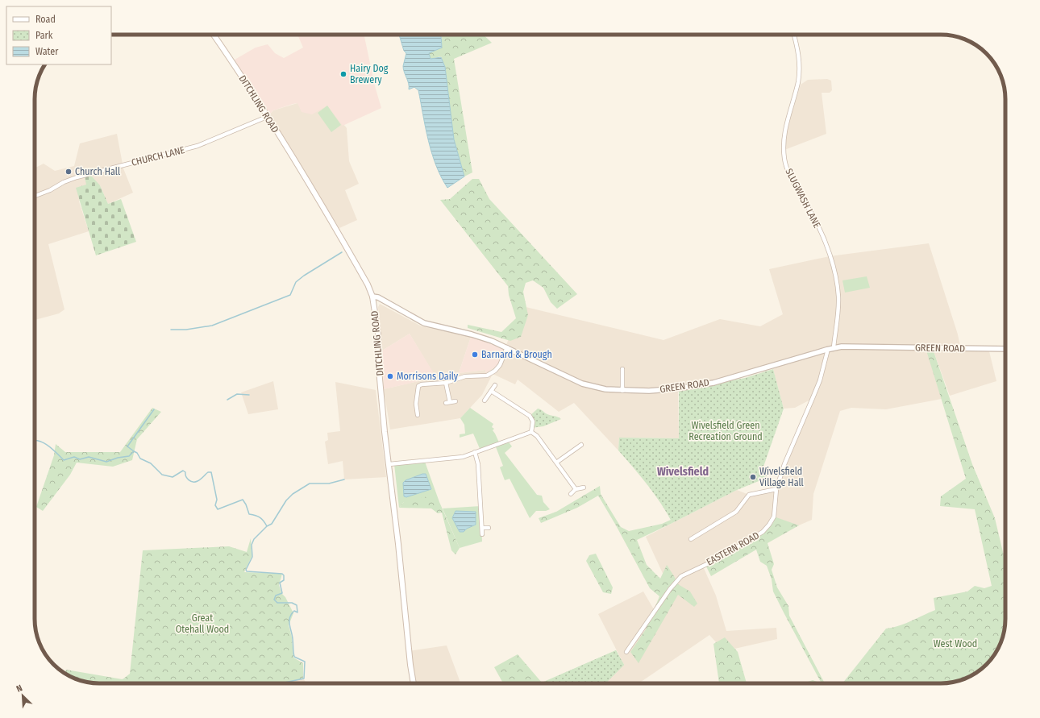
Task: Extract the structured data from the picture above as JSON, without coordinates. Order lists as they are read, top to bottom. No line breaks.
{"streets":{"main road":["DITCHLING ROAD"],"street":["CHURCH LANE","SLUGWASH LANE","GREEN ROAD","EASTERN ROAD"]},"crossings":[["DITCHLING ROAD","CHURCH LANE"],["DITCHLING ROAD","GREEN ROAD"],["SLUGWASH LANE","GREEN ROAD"],["GREEN ROAD","EASTERN ROAD"]],"districts":["Wivelsfield"],"parks":["Wivelsfield Green Recreation Ground","Great Otehall Wood","West Wood"],"places":["Hairy Dog Brewery","Church Hall","Barnard & Brough","Morrisons Daily","Wivelsfield Village Hall"],"legend":["Road","Park","Water"],"north":"top left"}
